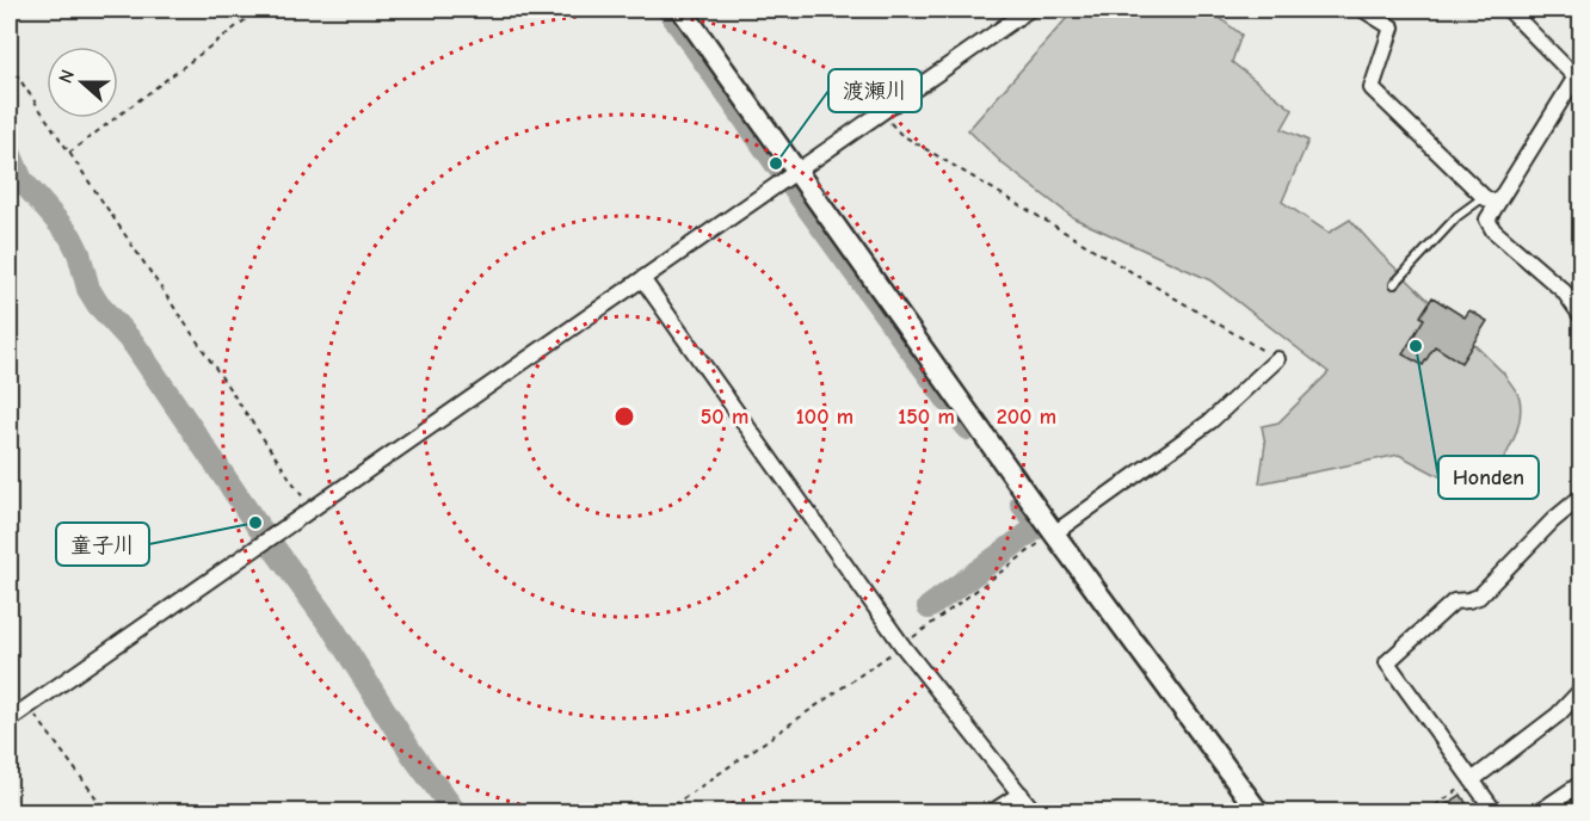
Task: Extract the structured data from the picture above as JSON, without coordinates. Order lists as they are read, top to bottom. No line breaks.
{"places":["渡瀬川","Honden","童子川"],"north":"left","rings":["50 m","100 m","150 m","200 m"]}
